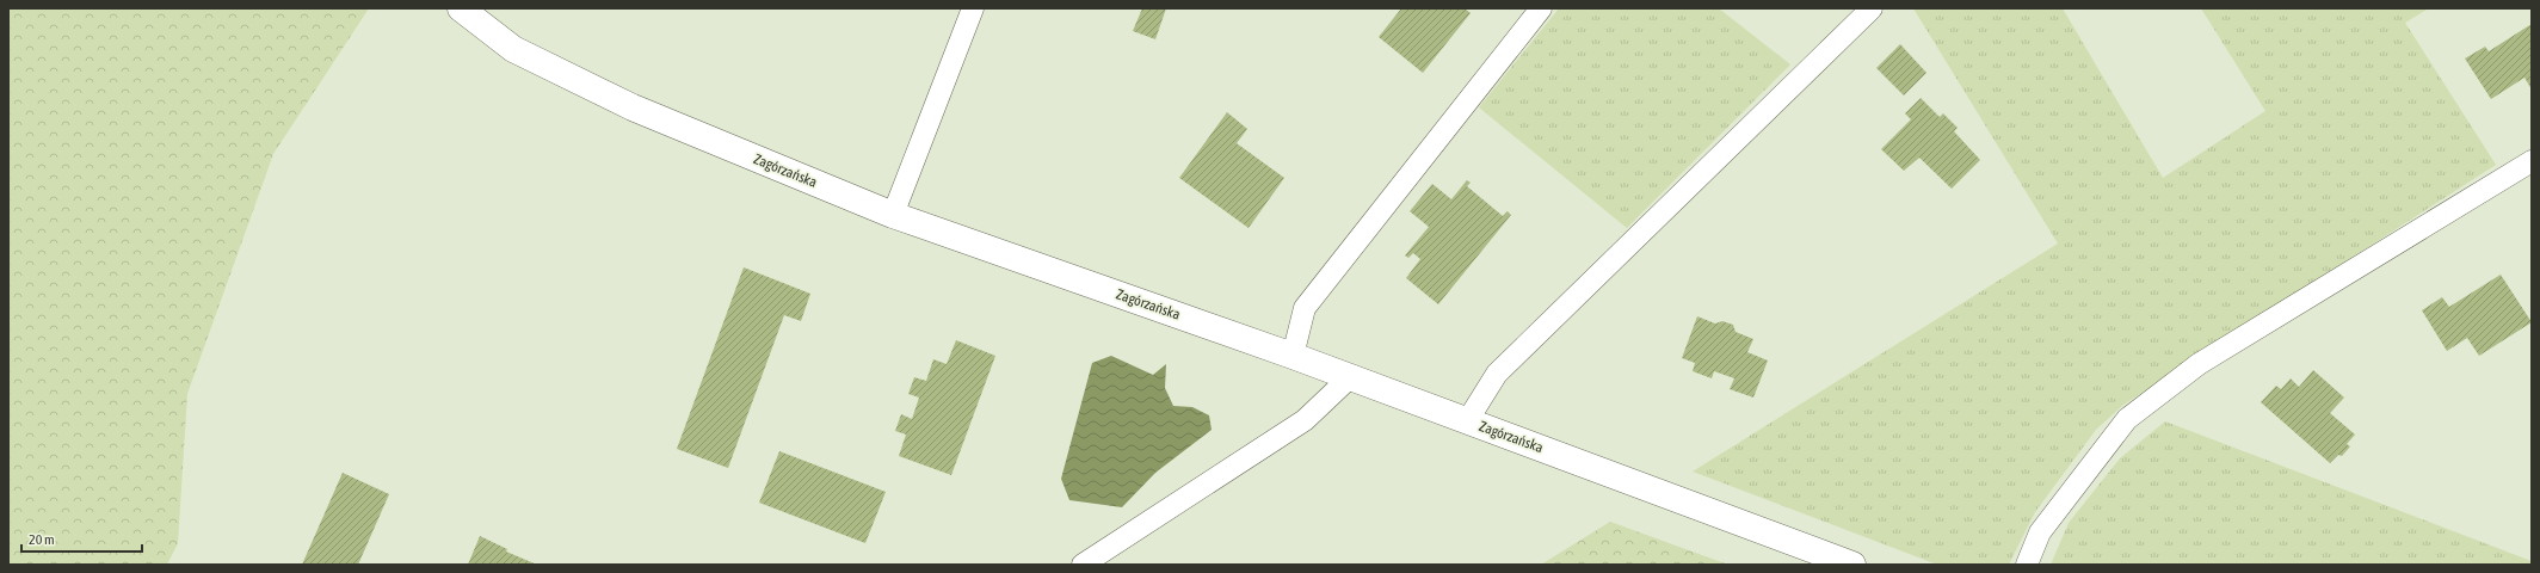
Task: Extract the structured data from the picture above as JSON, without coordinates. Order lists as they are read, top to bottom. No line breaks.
{"streets":{"street":["Zagórzańska"]},"scale_bar":"20 m"}
